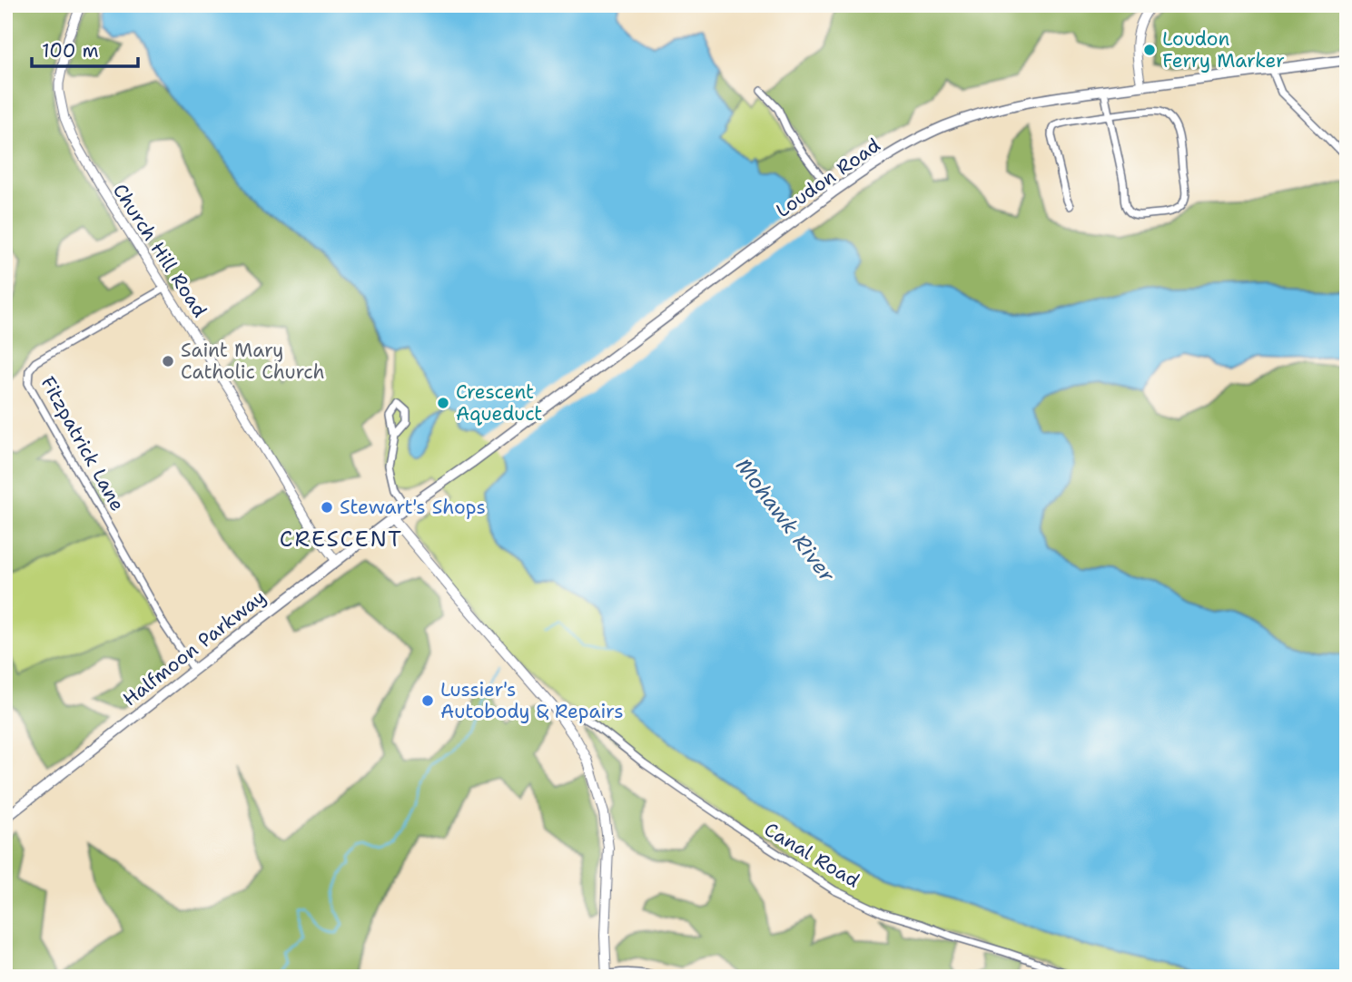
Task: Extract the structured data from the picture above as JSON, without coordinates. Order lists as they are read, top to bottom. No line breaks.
{"streets":{"main road":["Loudon Road","Halfmoon Parkway"],"street":["Church Hill Road","Fitzpatrick Lane","Canal Road"]},"crossings":[["Loudon Road","Halfmoon Parkway"],["Church Hill Road","Fitzpatrick Lane"],["Church Hill Road","Halfmoon Parkway"],["Fitzpatrick Lane","Halfmoon Parkway"]],"districts":["CRESCENT"],"water":["Mohawk River"],"places":["Loudon Ferry Marker","Saint Mary Catholic Church","Crescent Aqueduct","Stewart's Shops","Lussier's Autobody & Repairs"],"scale_bar":"100 m"}
